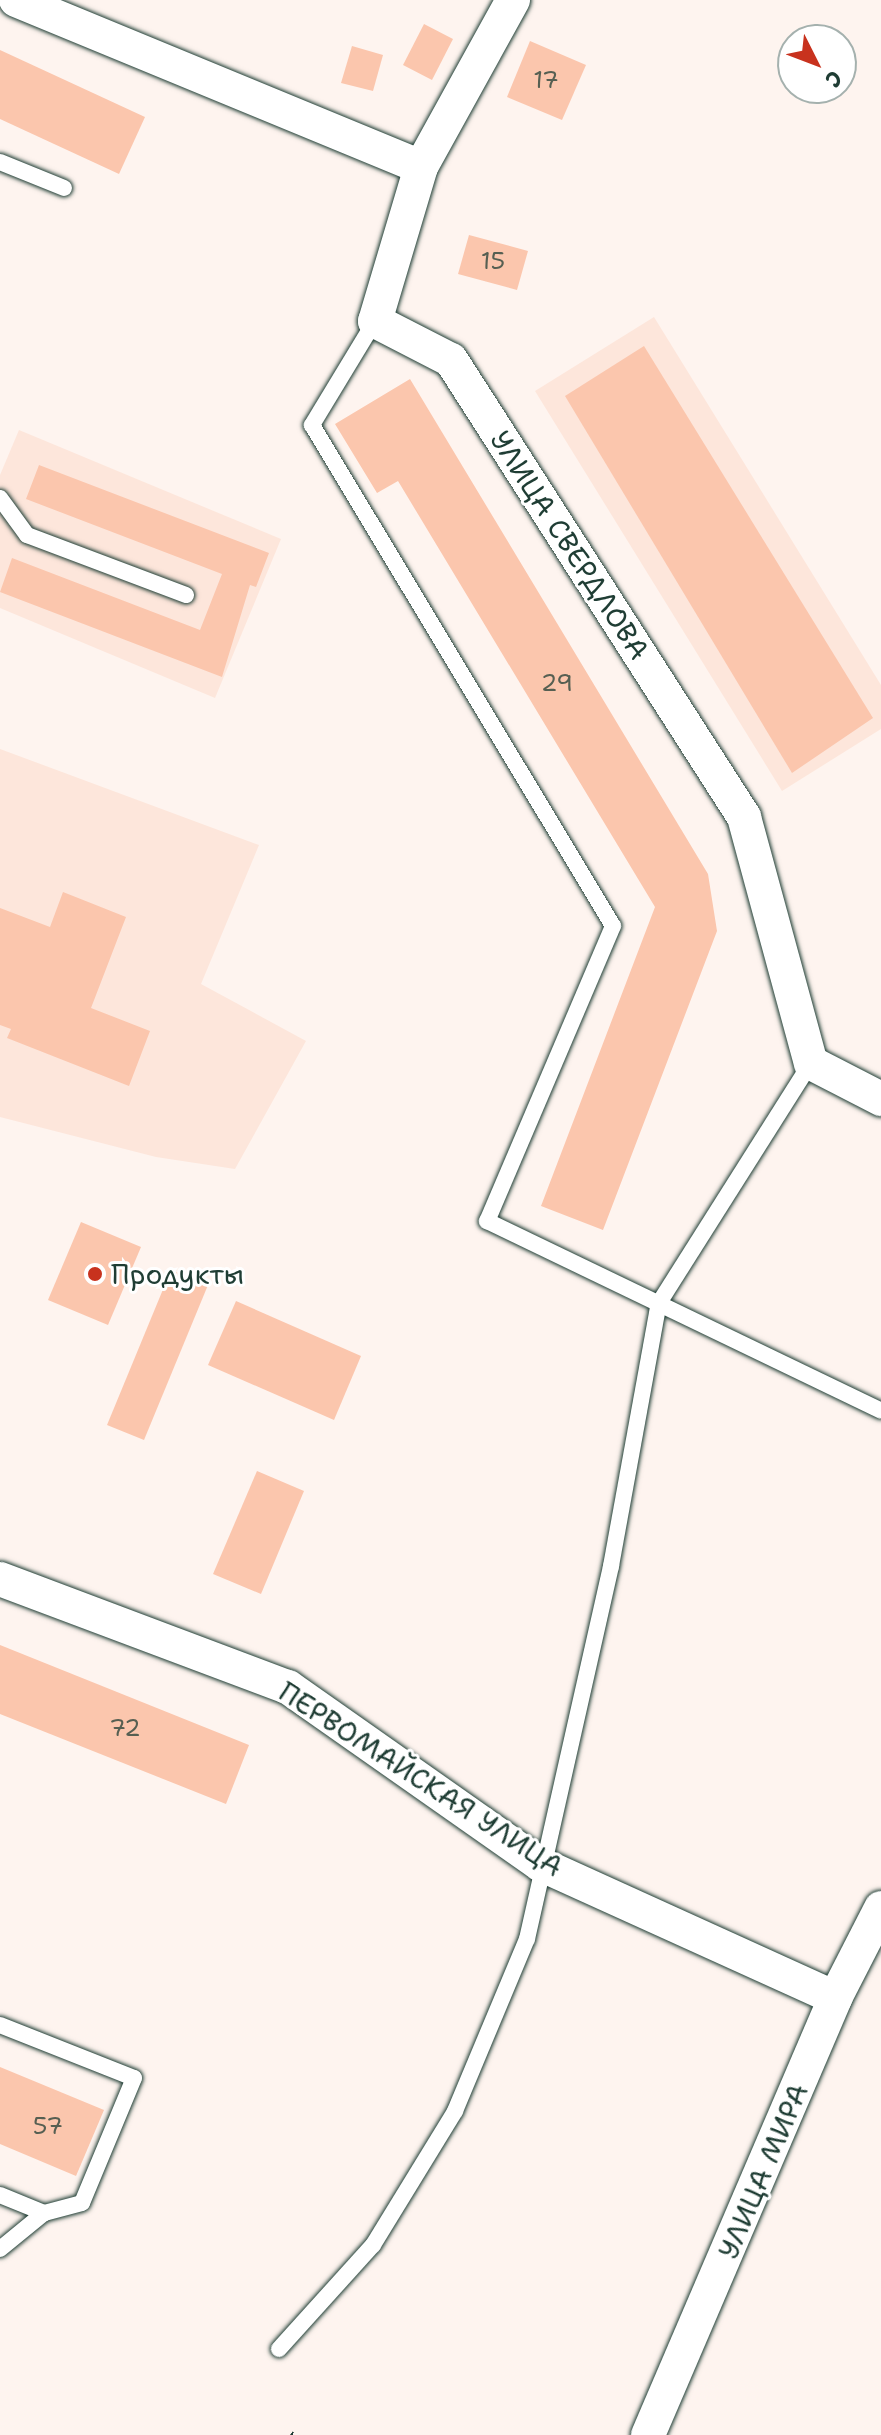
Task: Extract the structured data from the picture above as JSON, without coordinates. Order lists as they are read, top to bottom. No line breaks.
{"streets":{"street":["УЛИЦА СВЕРДЛОВА","ПЕРВОМАЙСКАЯ УЛИЦА","УЛИЦА МИРА"]},"crossings":[["ПЕРВОМАЙСКАЯ УЛИЦА","УЛИЦА МИРА"]],"places":["Продукты"],"house_numbers":["17","15","29","72","57"],"north":"bottom right"}
